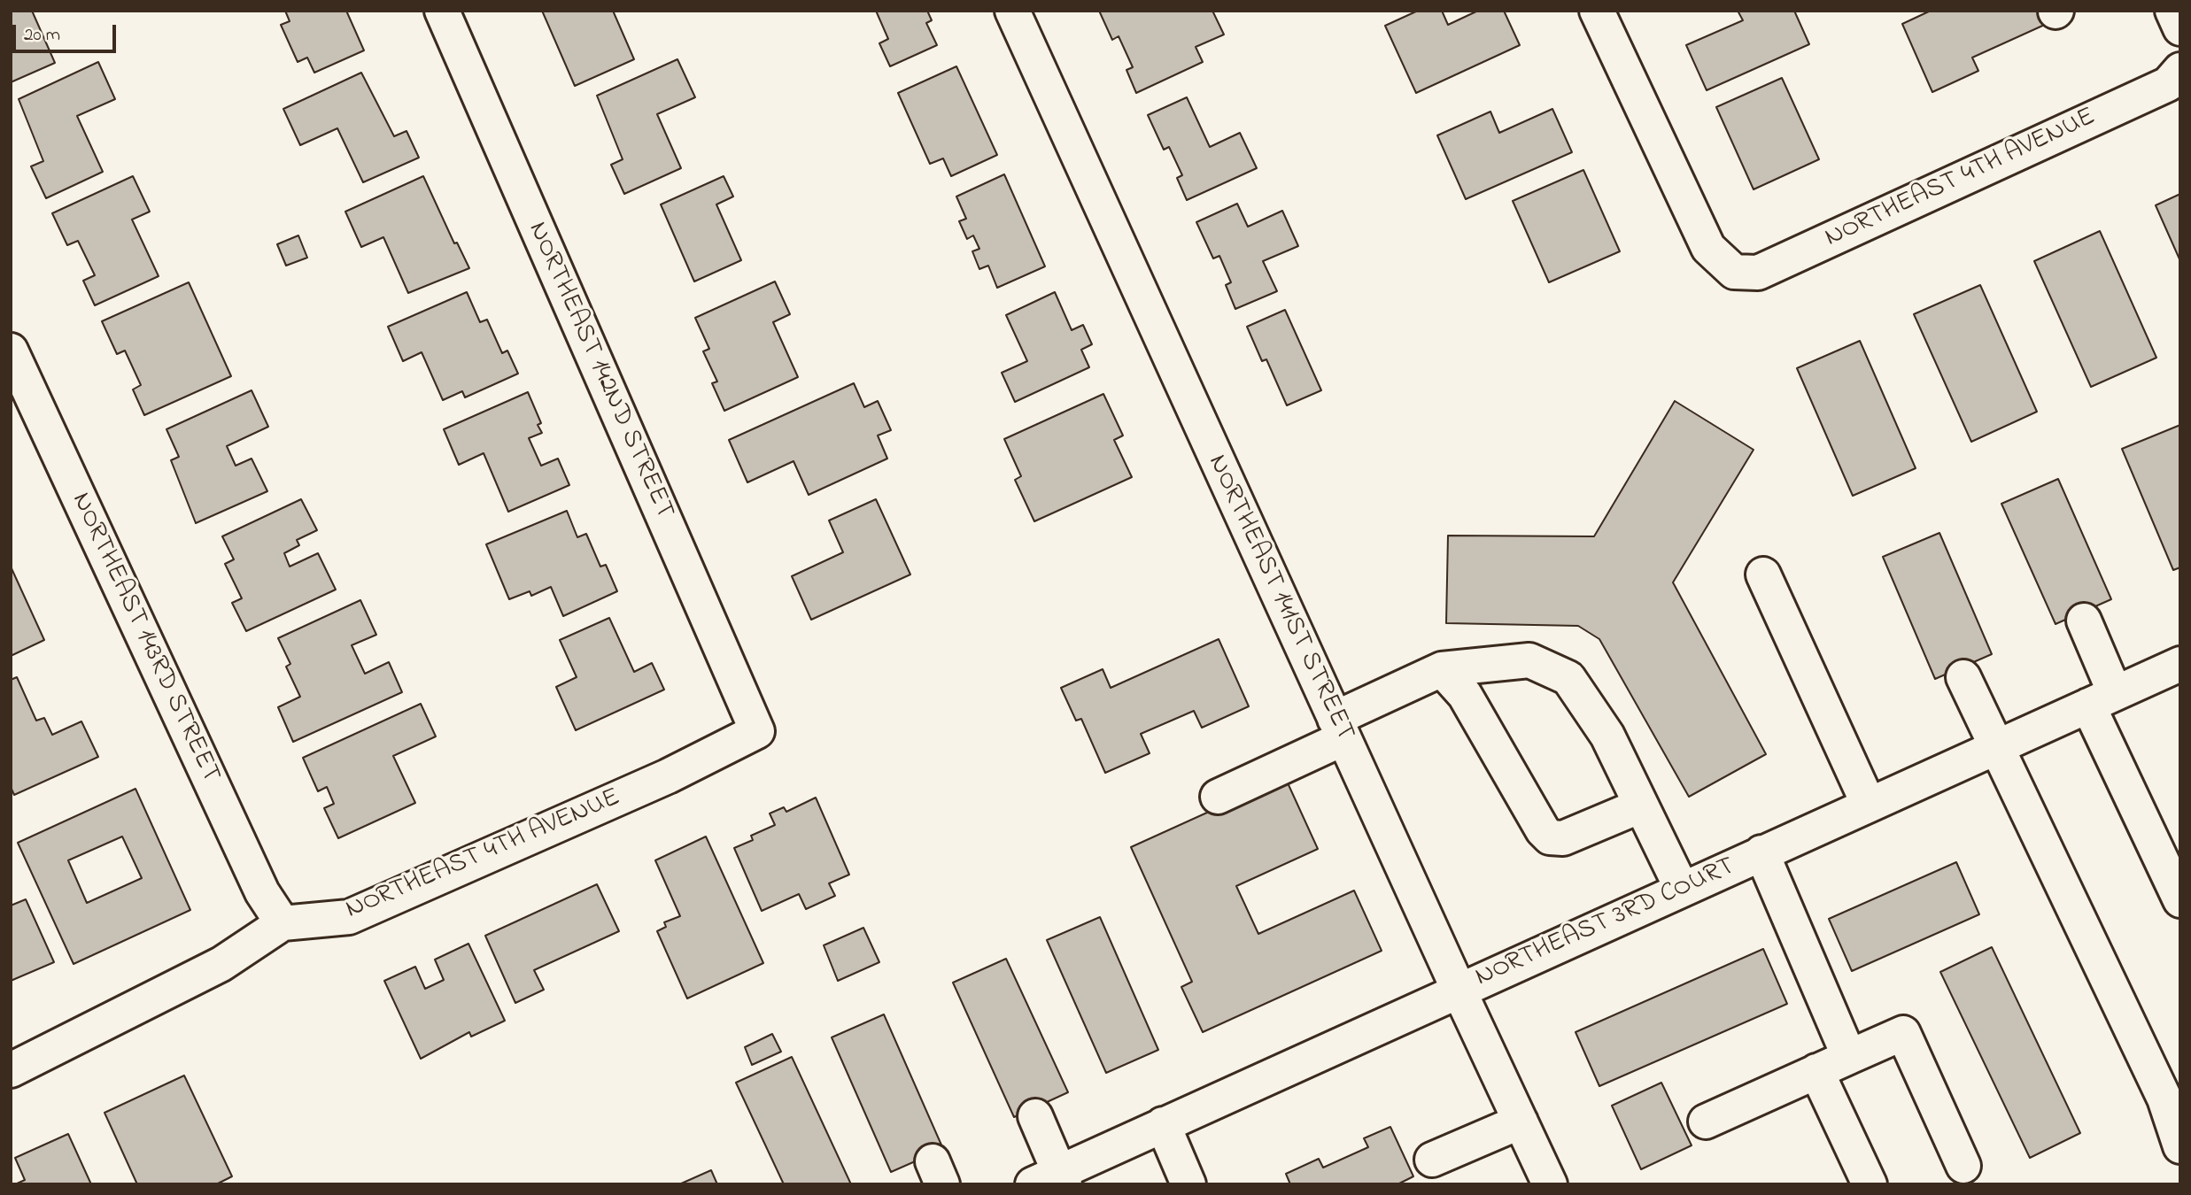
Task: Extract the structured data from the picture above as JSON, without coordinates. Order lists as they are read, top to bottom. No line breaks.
{"streets":{"street":["NORTHEAST 4TH AVENUE","NORTHEAST 142ND STREET","NORTHEAST 141ST STREET","NORTHEAST 143RD STREET","NORTHEAST 3RD COURT"]},"crossings":[["NORTHEAST 4TH AVENUE","NORTHEAST 142ND STREET"],["NORTHEAST 4TH AVENUE","NORTHEAST 143RD STREET"],["NORTHEAST 141ST STREET","NORTHEAST 3RD COURT"]],"scale_bar":"20 m"}
